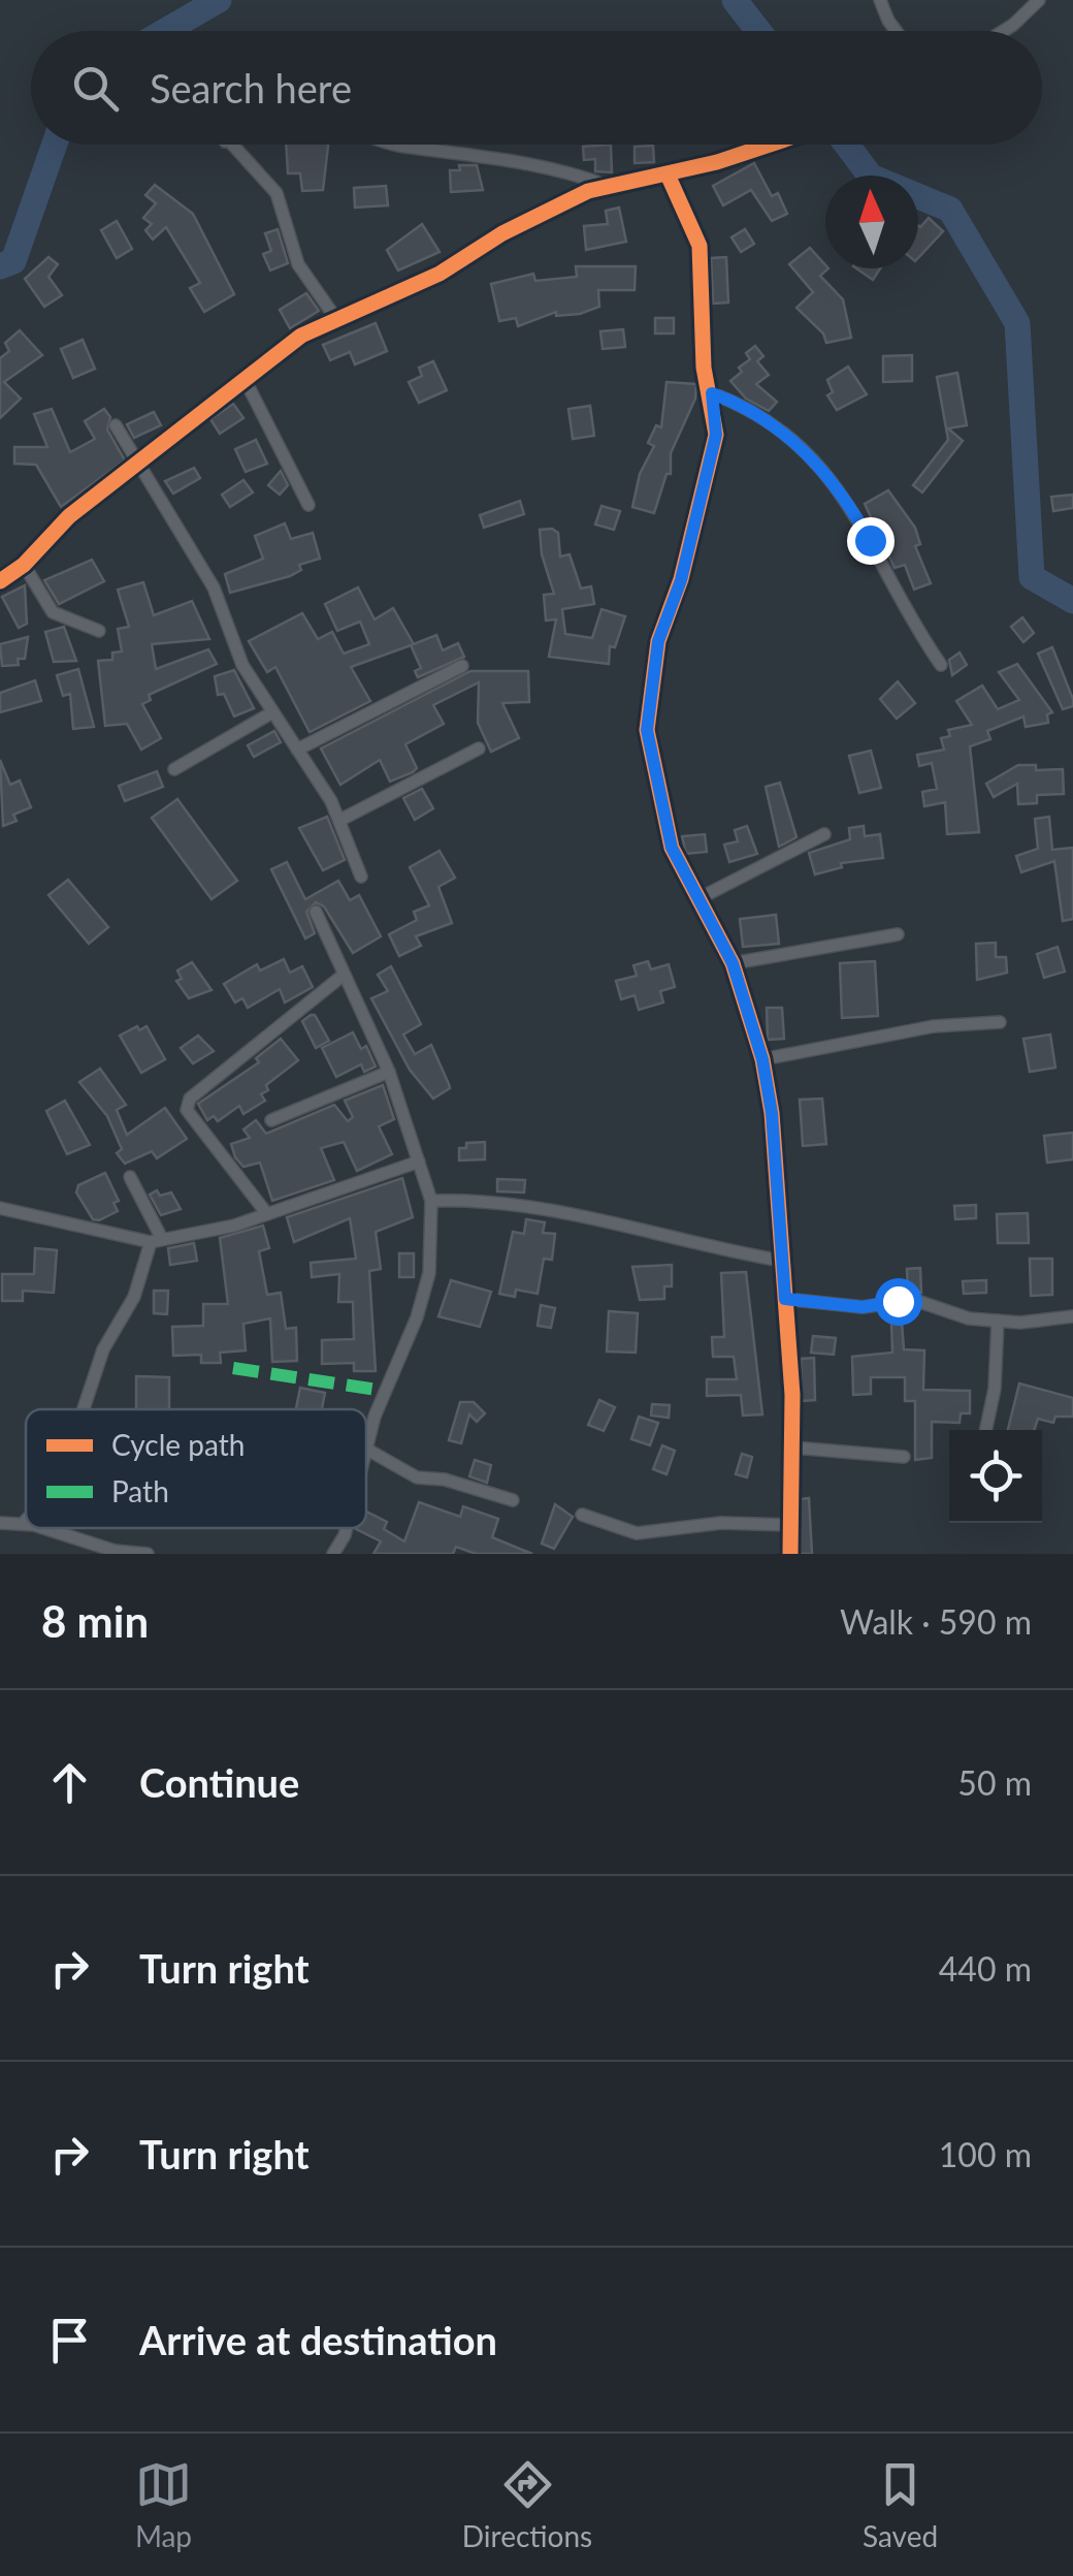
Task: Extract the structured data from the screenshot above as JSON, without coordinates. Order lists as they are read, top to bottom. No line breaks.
{"legend":["Cycle path","Path"],"north":"top","page":{"search":"Search here","heading":["8 min","Walk · 590 m"],"list":[["Continue","50 m"],["Turn right","440 m"],["Turn right","100 m"],"Arrive at destination"],"nav":["Map","Directions","Saved"]}}
